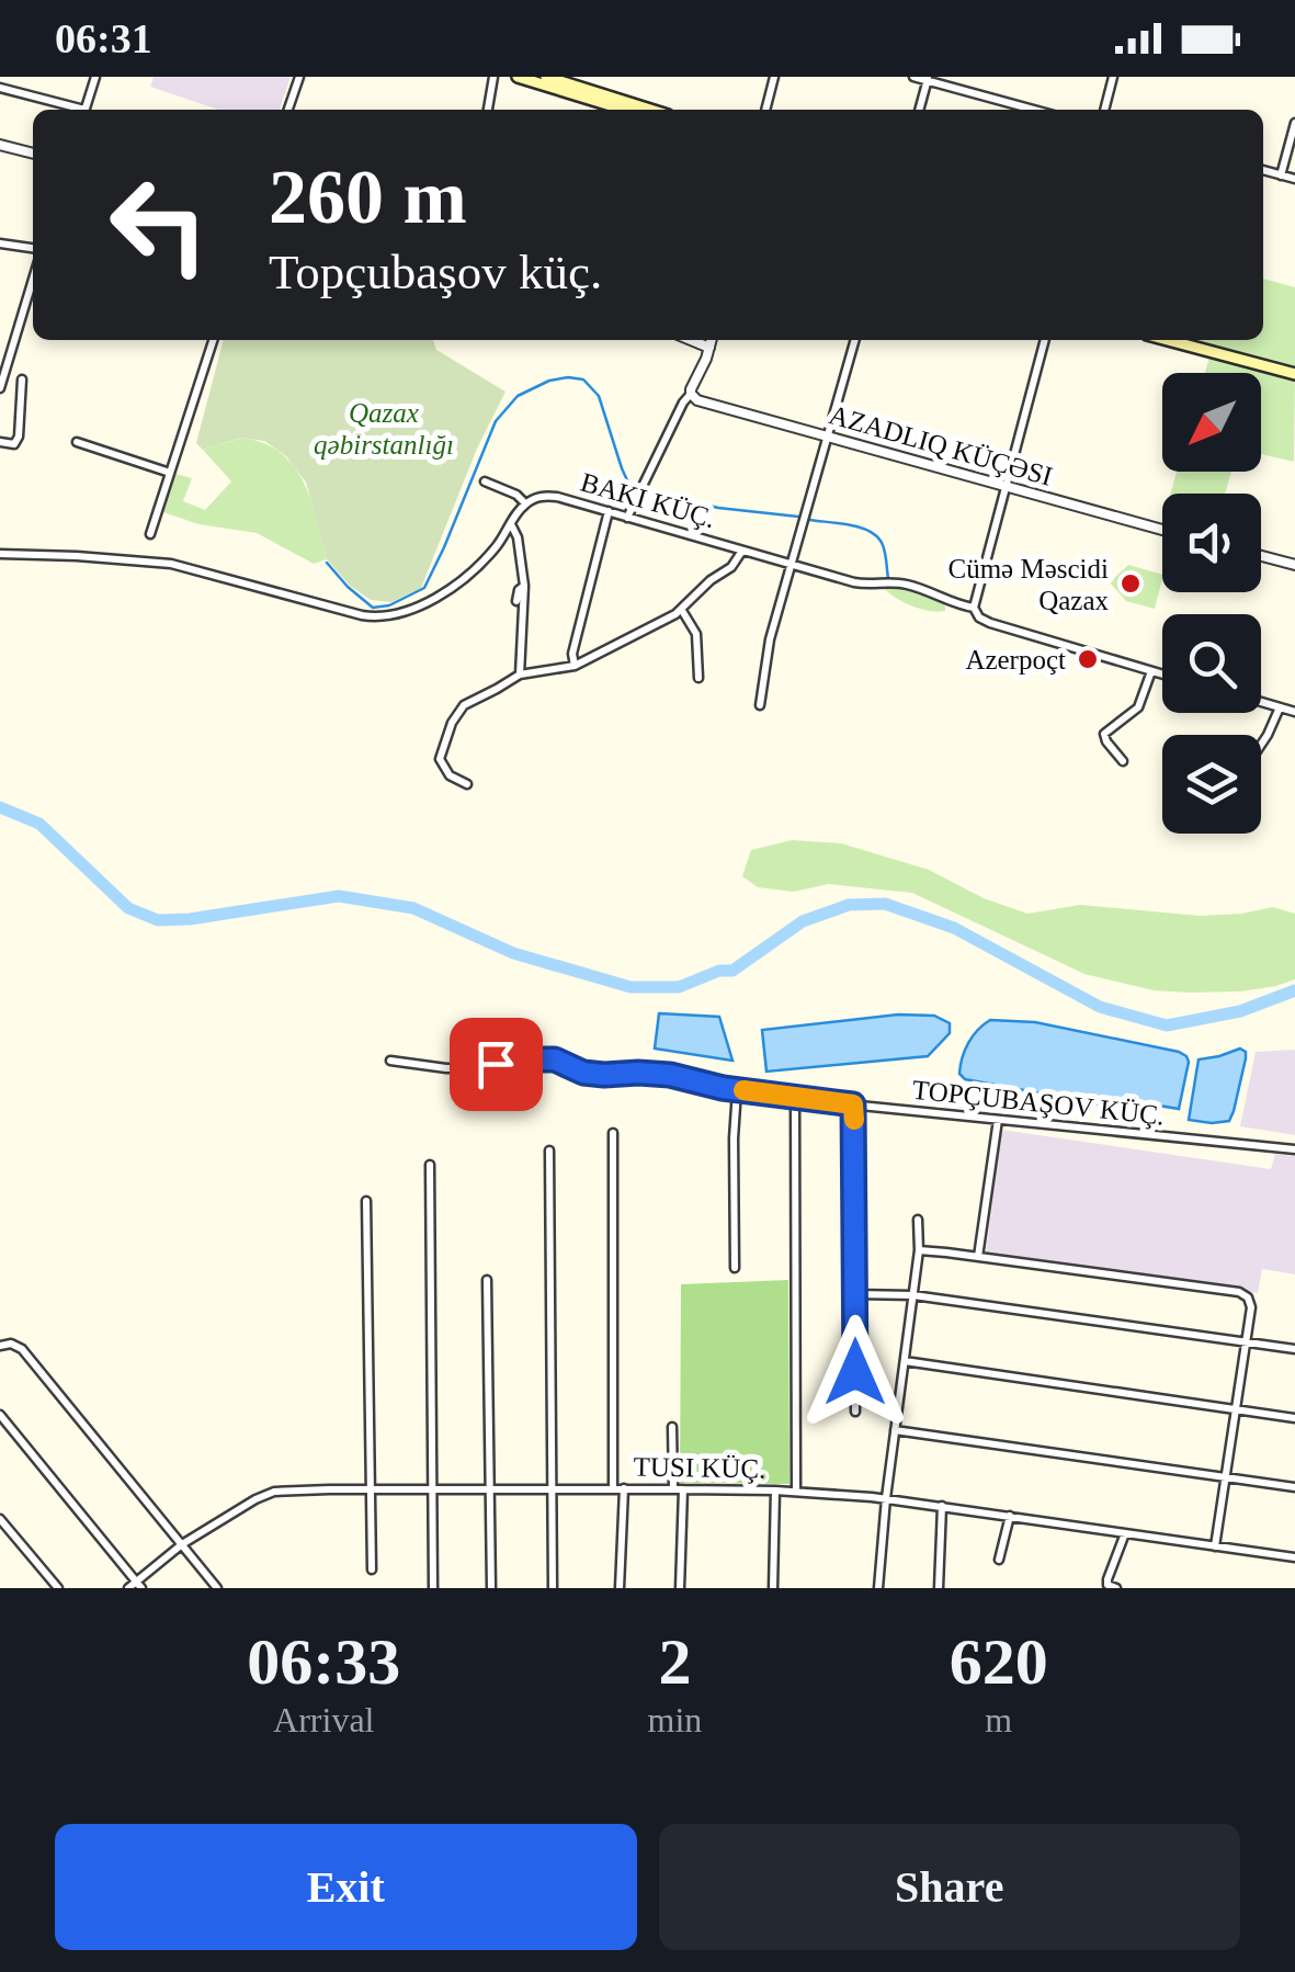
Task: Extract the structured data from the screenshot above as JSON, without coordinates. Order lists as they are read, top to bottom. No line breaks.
{"streets":{"street":["TOPÇUBAŞOV KÜÇ.","TUSI KÜÇ."]},"parks":["Qazax qəbirstanlığı"],"places":["Cümə Məscidi Qazax","Azerpoçt"],"north":"bottom left","page":{"status":"06:31","turn":["260 m","Topçubaşov küç."],"eta":["06:33","Arrival","2","min","620","m"],"buttons":["Exit","Share"]}}
